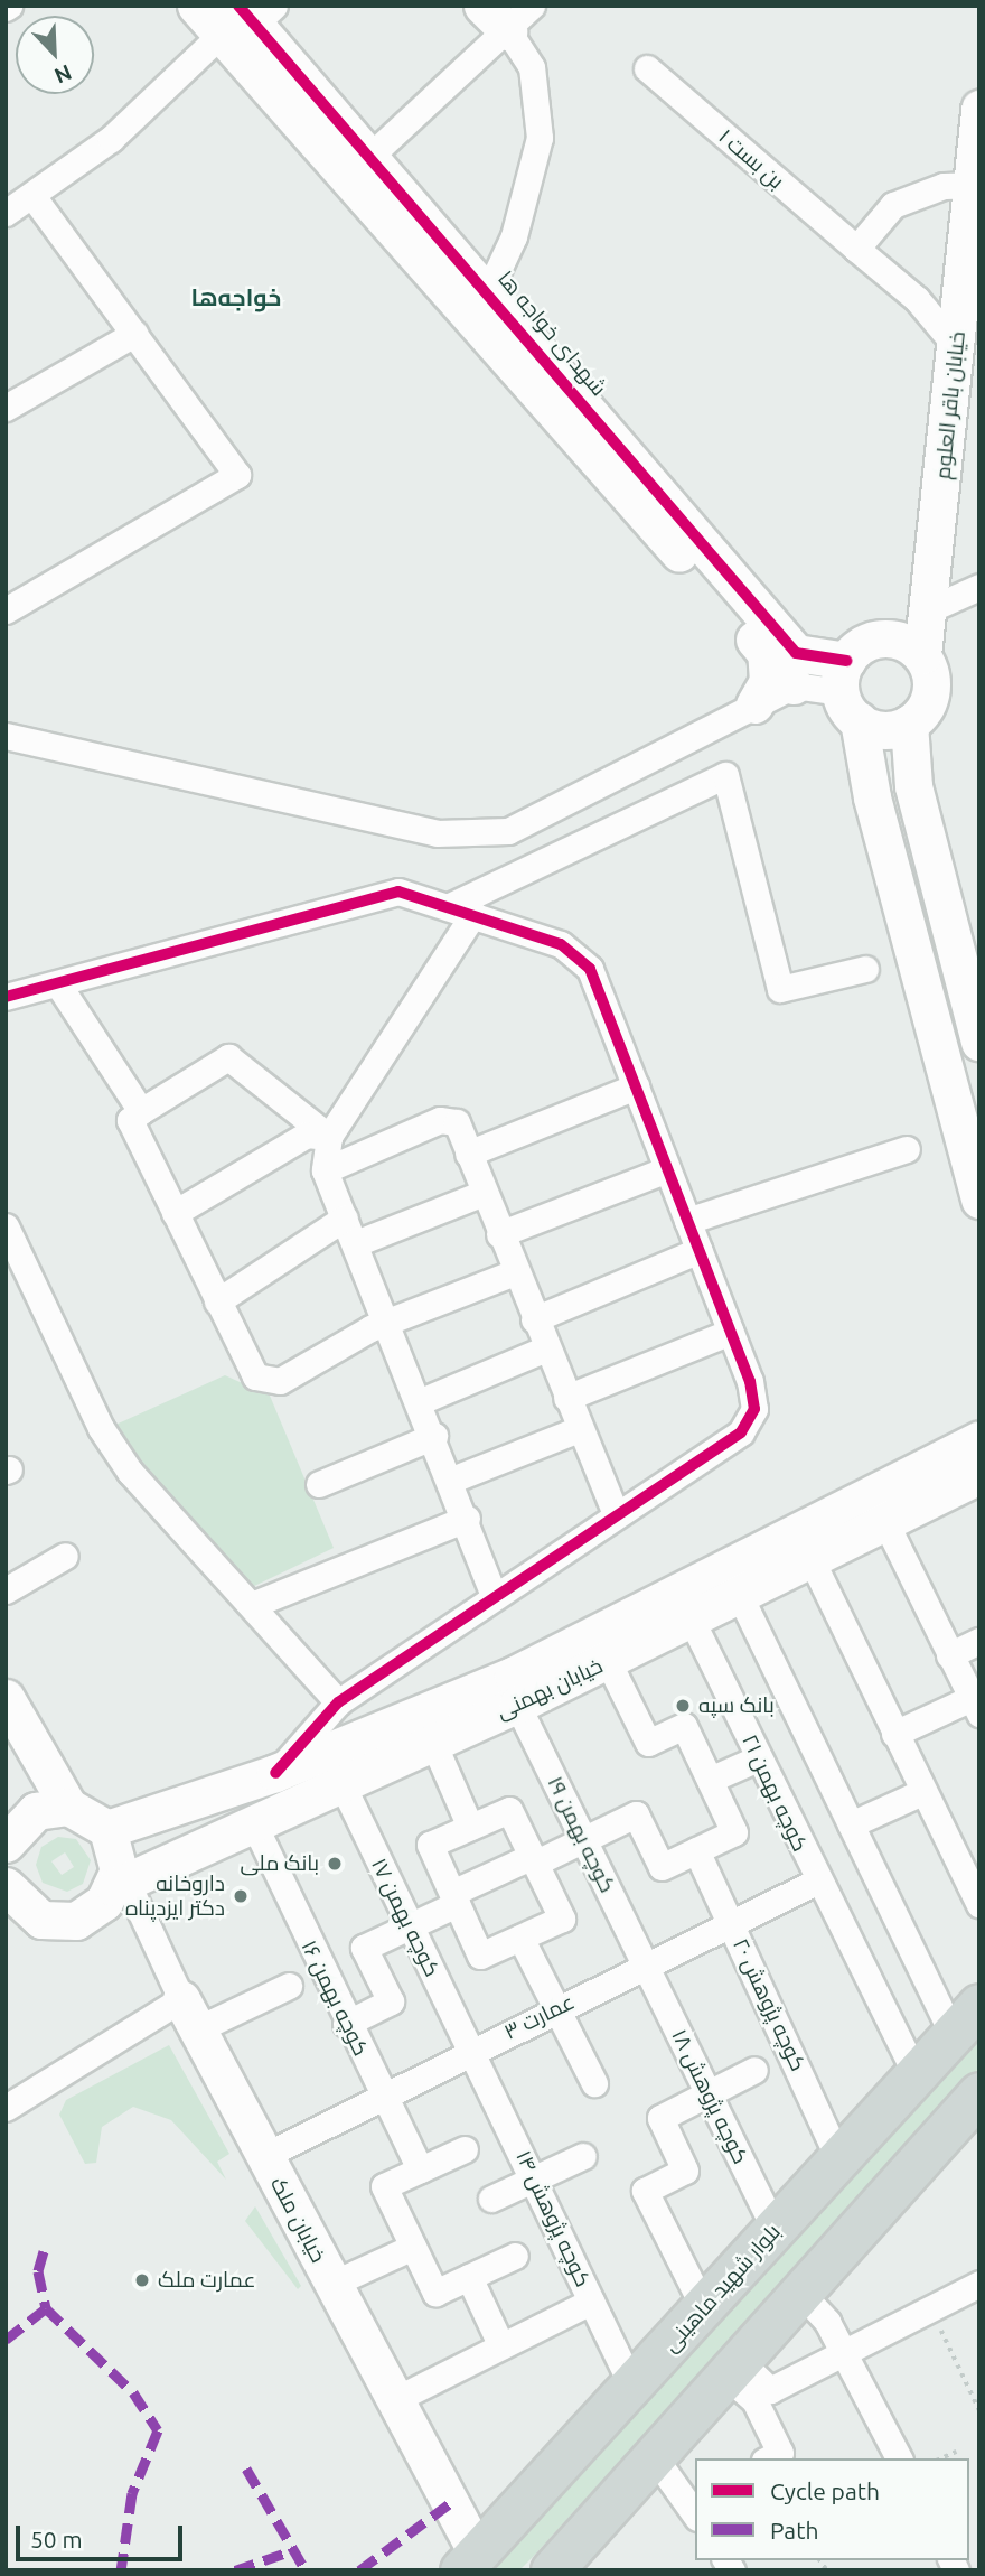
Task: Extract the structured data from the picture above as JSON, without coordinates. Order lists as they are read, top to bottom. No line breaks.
{"streets":{"main road":["بلوار شهید ماهینی"],"street":["بن بست ۱","شهدای خواجه ها","خیابان باقر العلوم","خیابان بهمنی","کوچه بهمن ۲۱","کوچه بهمن ۱۹","کوچه بهمن ۱۷","کوچه بهمن ۱۶","کوچه پژوهش ۲۰","عمارت ۳","کوچه پژوهش ۱۸","کوچه پژوهش ۱۴","خیابان ملک"]},"crossings":[["بن بست ۱","خیابان باقر العلوم"],["شهدای خواجه ها","خیابان باقر العلوم"],["خیابان بهمنی","کوچه بهمن ۲۱"],["خیابان بهمنی","کوچه بهمن ۱۹"],["خیابان بهمنی","کوچه بهمن ۱۷"],["خیابان بهمنی","کوچه بهمن ۱۶"],["خیابان بهمنی","خیابان ملک"],["کوچه بهمن ۲۱","عمارت ۳"],["کوچه بهمن ۲۱","بلوار شهید ماهینی"],["کوچه بهمن ۱۹","عمارت ۳"],["کوچه بهمن ۱۹","کوچه پژوهش ۱۸"],["کوچه بهمن ۱۷","عمارت ۳"],["کوچه بهمن ۱۷","کوچه پژوهش ۱۴"],["کوچه بهمن ۱۶","عمارت ۳"],["کوچه پژوهش ۲۰","عمارت ۳"],["کوچه پژوهش ۲۰","بلوار شهید ماهینی"],["عمارت ۳","کوچه پژوهش ۱۸"],["عمارت ۳","کوچه پژوهش ۱۴"],["عمارت ۳","خیابان ملک"],["کوچه پژوهش ۱۸","بلوار شهید ماهینی"],["کوچه پژوهش ۱۴","بلوار شهید ماهینی"],["خیابان ملک","بلوار شهید ماهینی"]],"districts":["خواجه‌ها"],"places":["بانک سپه","بانک ملی","داروخانه دکتر ایزدپناه","عمارت ملک"],"legend":["Cycle path","Path"],"scale_bar":"50 m","north":"bottom right"}
